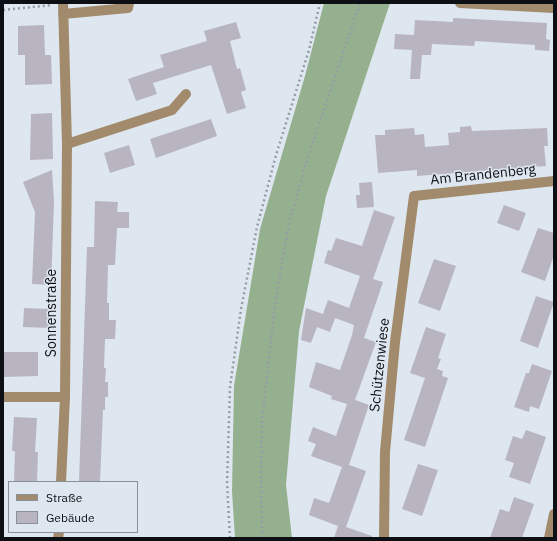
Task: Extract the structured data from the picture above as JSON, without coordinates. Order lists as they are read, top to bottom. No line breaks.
{"streets":{"street":["Am Brandenberg","Sonnenstraße","Schützenwiese"]},"crossings":[["Am Brandenberg","Schützenwiese"]],"legend":["Straße","Gebäude"]}
